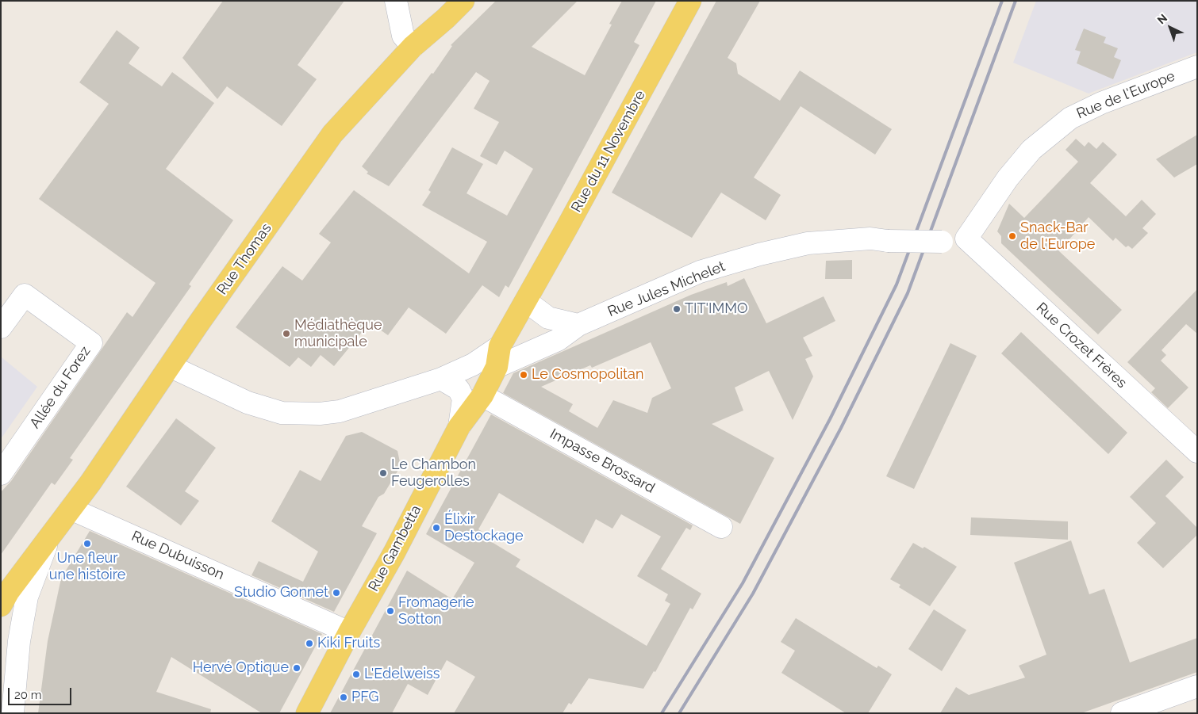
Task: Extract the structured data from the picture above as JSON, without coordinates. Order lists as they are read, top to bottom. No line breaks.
{"streets":{"main road":["Rue du 11 Novembre","Rue Thomas","Rue Gambetta"],"street":["Rue de l'Europe","Rue Jules Michelet","Rue Crozet Frères","Allée du Forez","Impasse Brossard","Rue Dubuisson"]},"crossings":[["Rue de l'Europe","Rue Jules Michelet"],["Rue de l'Europe","Rue Crozet Frères"],["Rue du 11 Novembre","Rue Gambetta"],["Rue Thomas","Rue Jules Michelet"],["Rue Thomas","Rue Dubuisson"],["Rue Jules Michelet","Rue Crozet Frères"],["Rue Jules Michelet","Rue Gambetta"],["Impasse Brossard","Rue Gambetta"],["Rue Gambetta","Rue Dubuisson"]],"places":["Snack-Bar de l'Europe","TIT'IMMO","Médiathèque municipale","Le Cosmopolitan","Le Chambon Feugerolles","Élixir Destockage","Une fleur une histoire","Studio Gonnet","Fromagerie Sotton","Kiki Fruits","Hervé Optique","L'Edelweiss","PFG"],"scale_bar":"20 m","north":"top left"}
